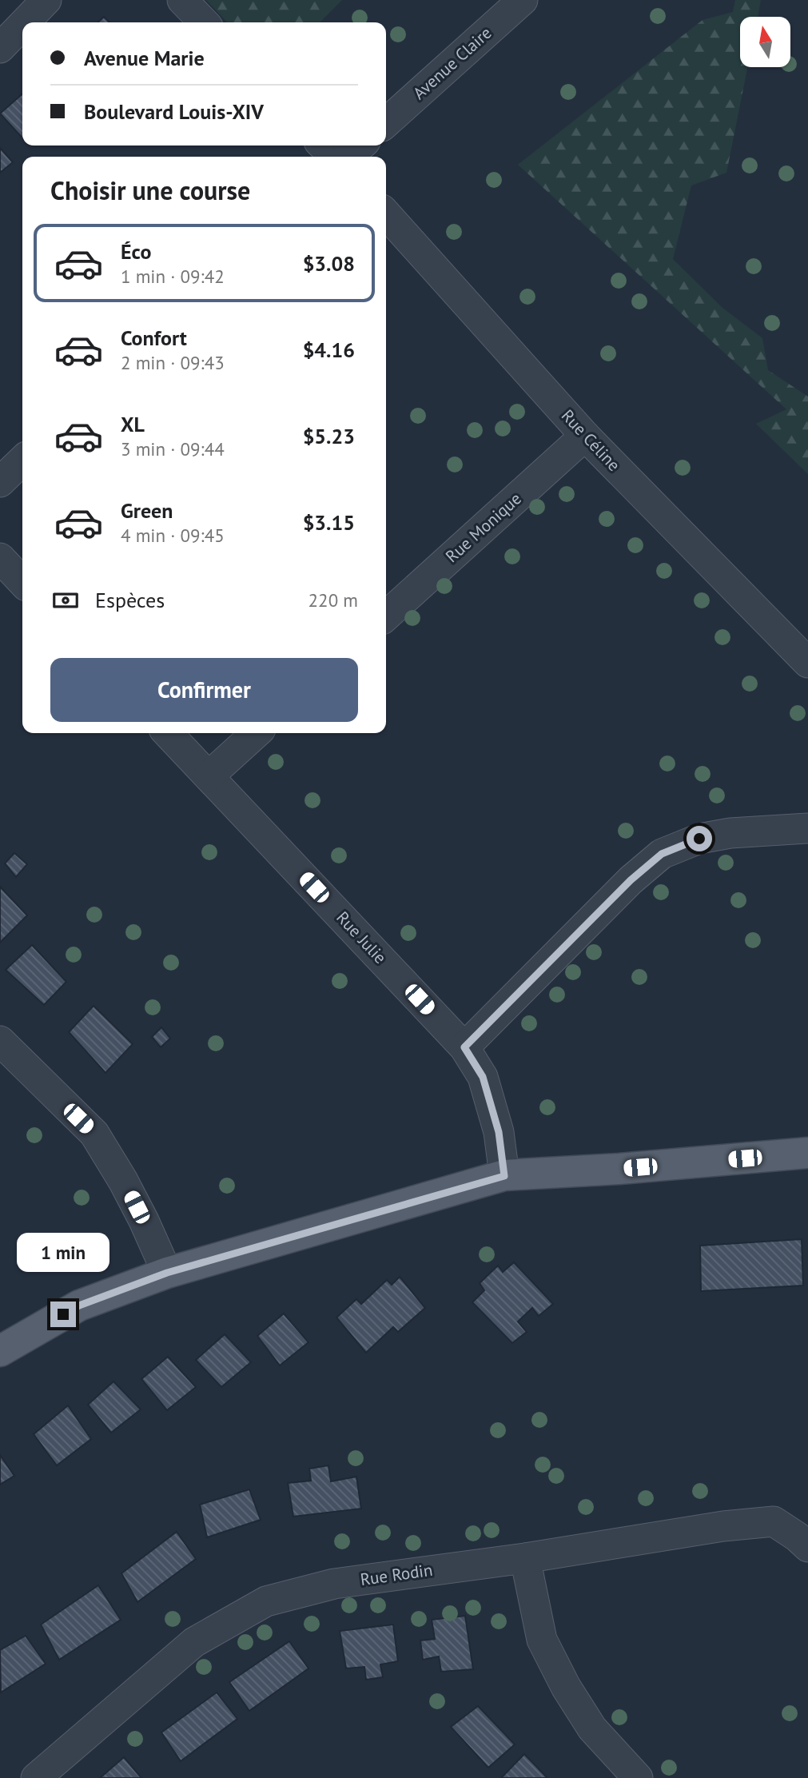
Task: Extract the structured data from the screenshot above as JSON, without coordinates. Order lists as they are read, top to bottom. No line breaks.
{"streets":{"street":["Avenue Claire","Rue Céline","Rue Monique","Rue Julie","Rue Rodin"]},"crossings":[["Rue Céline","Rue Monique"]],"north":"top","page":{"banner":["Avenue Marie","Boulevard Louis-XIV"],"heading":"Choisir une course","list":[{"name":"Éco","note":"1 min · 09:42","value":"$3.08"},{"name":"Confort","note":"2 min · 09:43","value":"$4.16"},{"name":"XL","note":"3 min · 09:44","value":"$5.23"},{"name":"Green","note":"4 min · 09:45","value":"$3.15"}],"pay":["Espèces","220 m"],"buttons":"Confirmer","bubble":"1 min"}}
